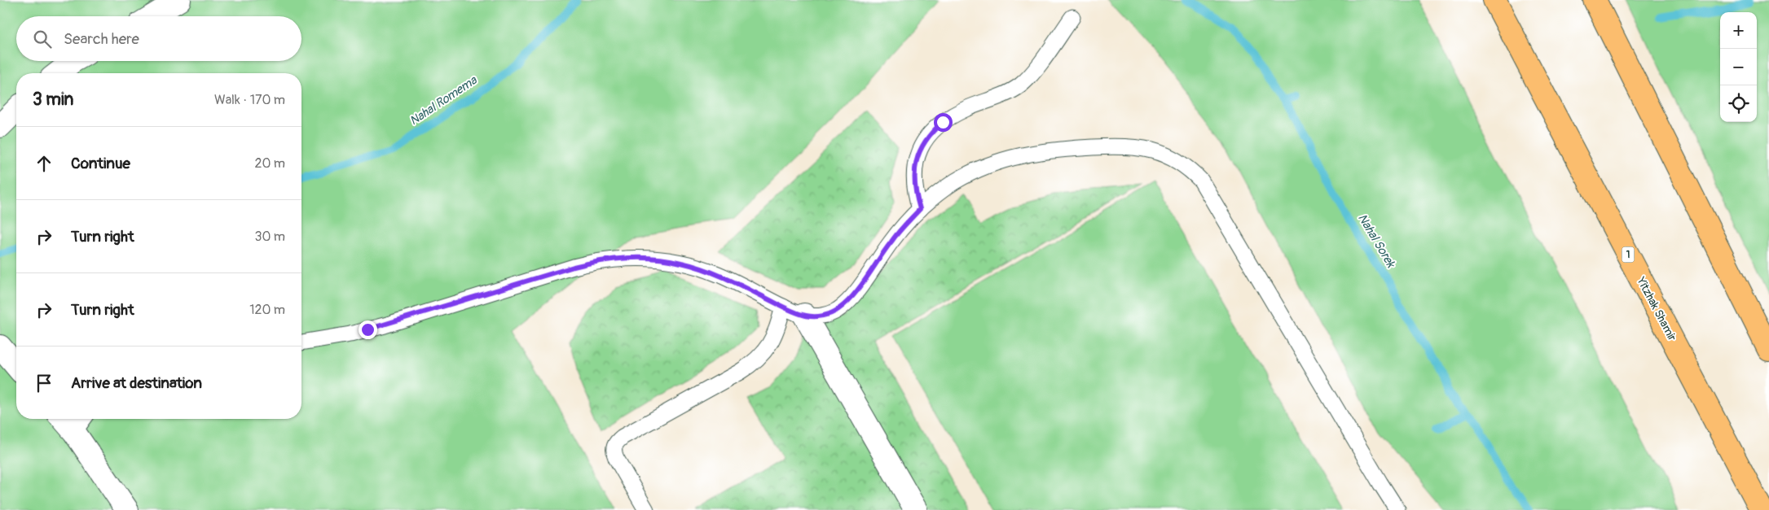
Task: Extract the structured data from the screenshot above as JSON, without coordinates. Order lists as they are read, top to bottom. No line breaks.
{"streets":{"highway":["1","Yitzhak Shamir"]},"water":["Nahal Romema","Nahal Sorek"],"page":{"map_buttons":["+","−"],"search":"Search here","heading":["3 min","Walk · 170 m"],"list":[["Continue","20 m"],["Turn right","30 m"],["Turn right","120 m"],"Arrive at destination"]}}
